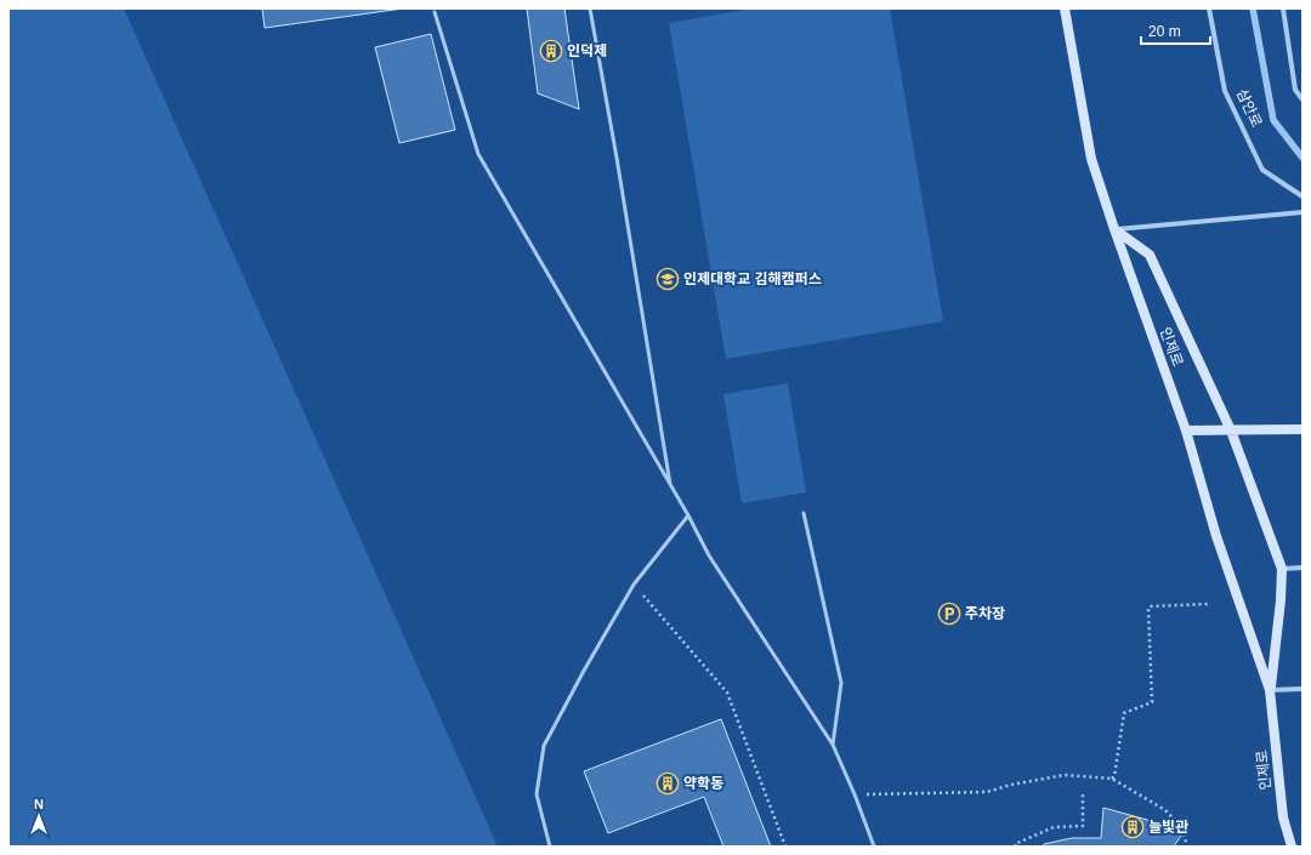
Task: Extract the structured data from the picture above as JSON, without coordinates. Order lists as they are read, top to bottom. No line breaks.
{"streets":{"main road":["인제로"],"street":["삼안로"]},"places":{"building":["인덕제","약학동","늘빛관"],"school or university":["인제대학교 김해캠퍼스"],"parking":["주차장"]},"scale_bar":"20 m","north":"top"}
